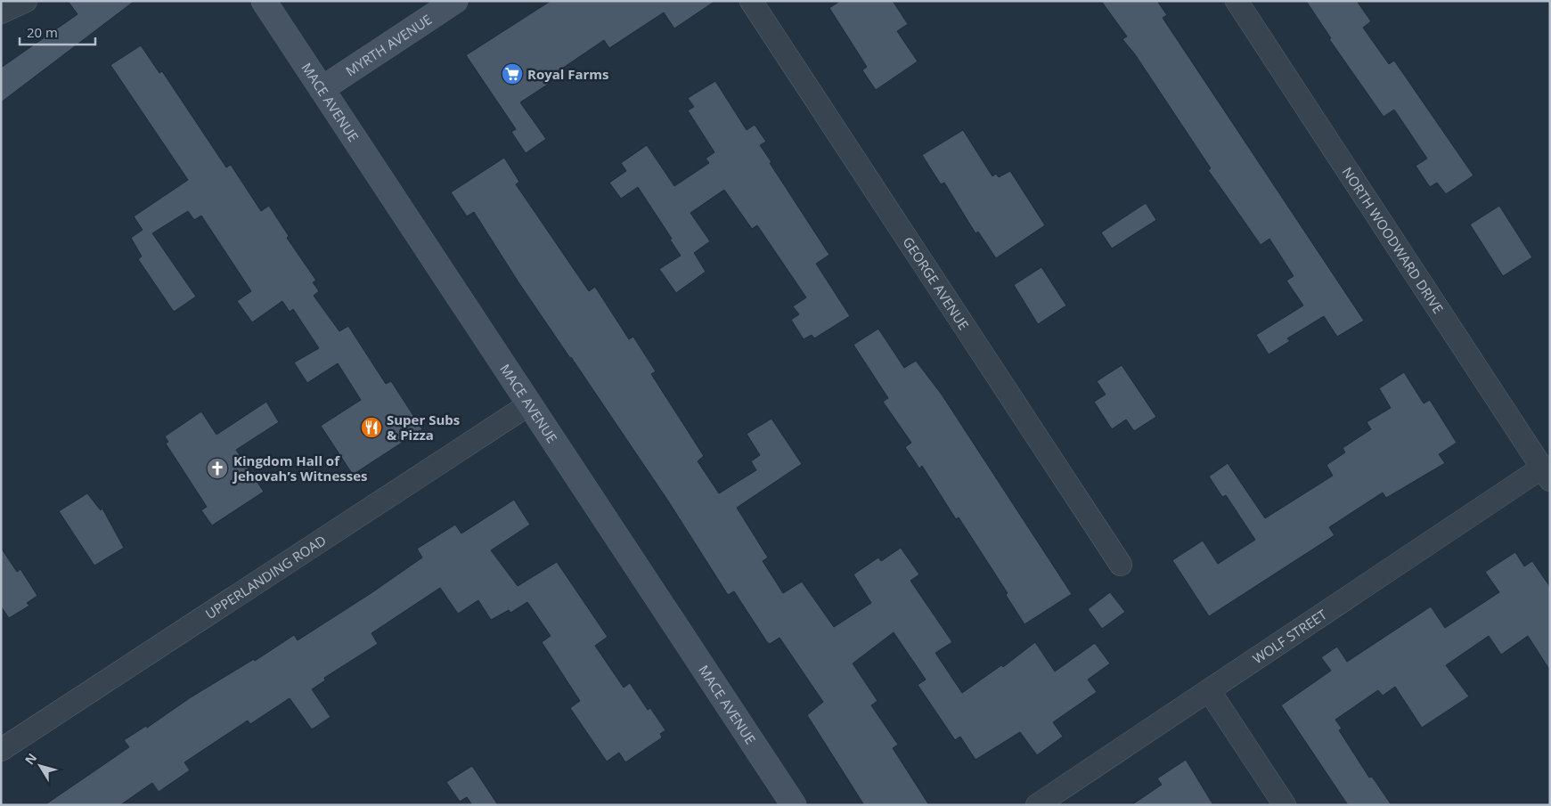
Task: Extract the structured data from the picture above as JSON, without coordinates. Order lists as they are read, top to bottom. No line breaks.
{"streets":{"main road":["MYRTH AVENUE","MACE AVENUE"],"street":["NORTH WOODWARD DRIVE","GEORGE AVENUE","UPPERLANDING ROAD","WOLF STREET"]},"crossings":[["MYRTH AVENUE","MACE AVENUE"],["MACE AVENUE","UPPERLANDING ROAD"],["NORTH WOODWARD DRIVE","WOLF STREET"]],"places":{"supermarket":["Royal Farms"],"restaurant":["Super Subs & Pizza"],"church":["Kingdom Hall of Jehovah’s Witnesses"]},"scale_bar":"20 m","north":"top left"}
